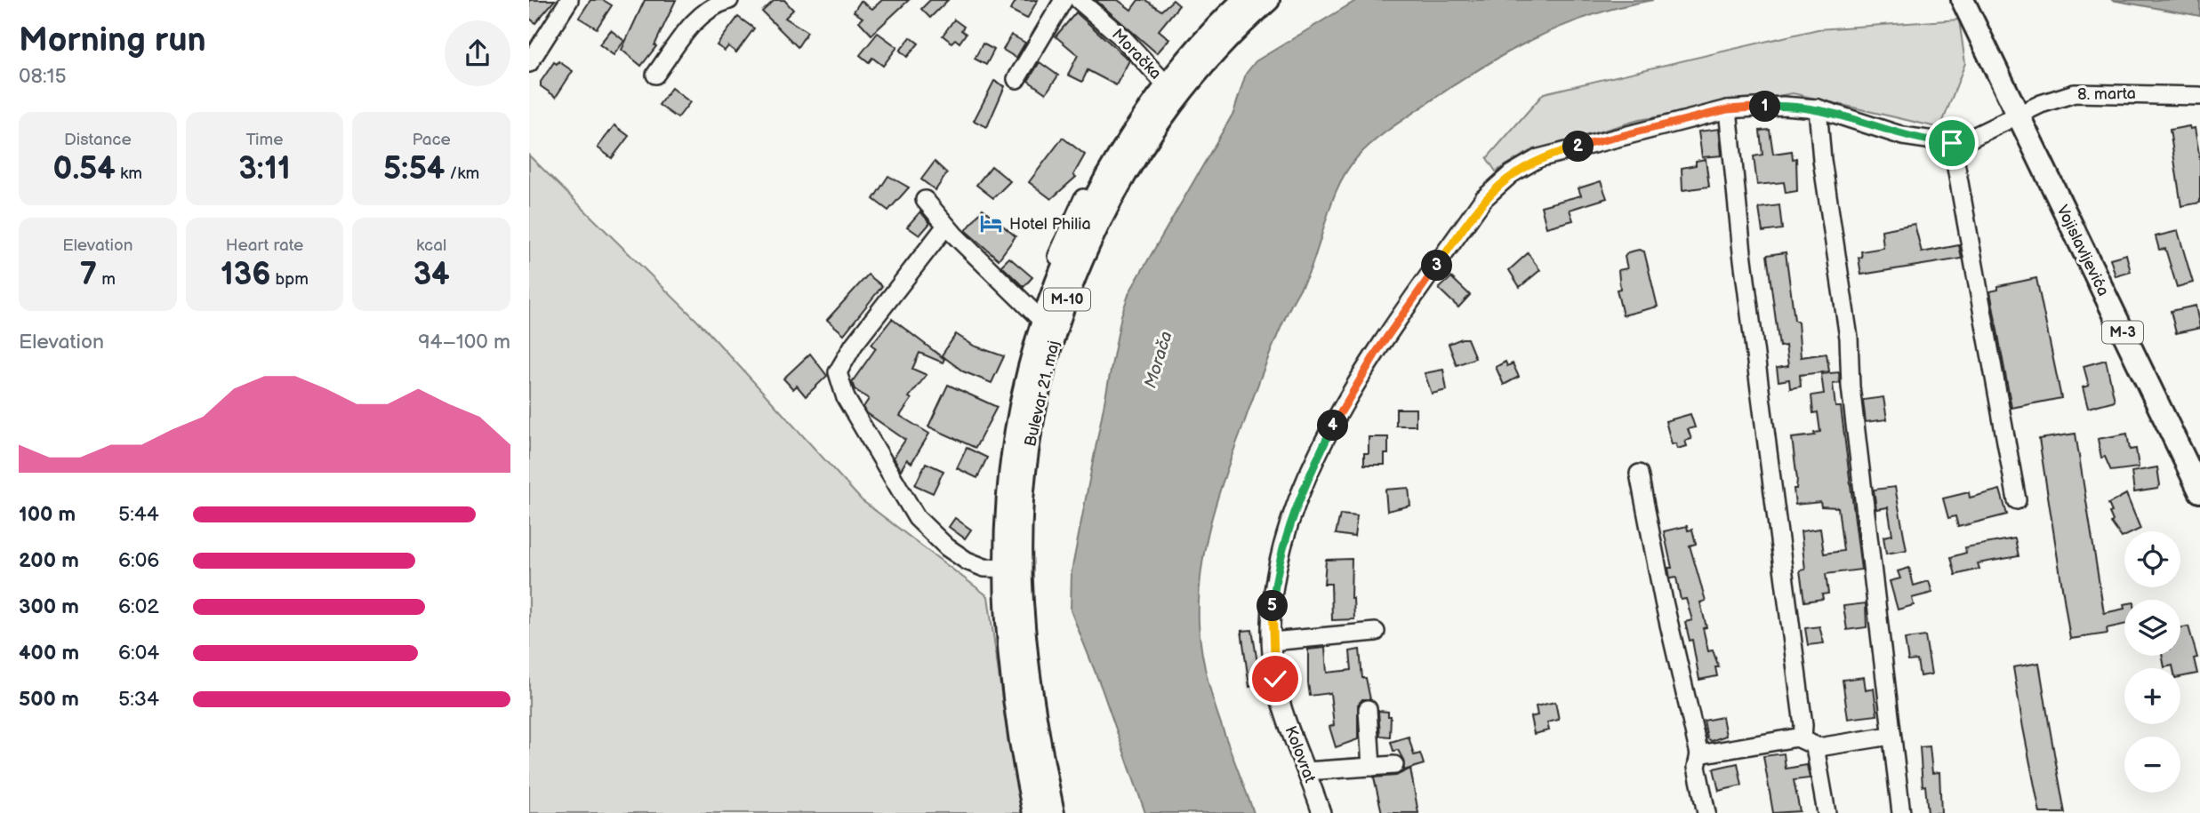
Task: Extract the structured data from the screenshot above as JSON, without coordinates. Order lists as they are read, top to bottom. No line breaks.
{"streets":{"main road":["Vojislavljevića","M-10","M-3","Bulevar 21. maj"],"street":["Moračka","8. marta","Kolovrat"]},"crossings":[["Moračka","Bulevar 21. maj"],["8. marta","Vojislavljevića"],["8. marta","Kolovrat"],["Vojislavljevića","Kolovrat"]],"water":["Morača"],"places":{"hotel":["Hotel Philia"]},"page":{"heading":["Morning run","08:15"],"pins":["1","2","3","4","5"],"stats":[["Distance","0.54 km"],["Time","3:11"],["Pace","5:54 /km"],["Elevation","7 m"],["Heart rate","136 bpm"],["kcal","34"]],"chart":["Elevation","94–100 m"],"list":[{"name":"100 m","note":"5:44"},{"name":"200 m","note":"6:06"},{"name":"300 m","note":"6:02"},{"name":"400 m","note":"6:04"},{"name":"500 m","note":"5:34"}],"map_buttons":["+","−"]}}
